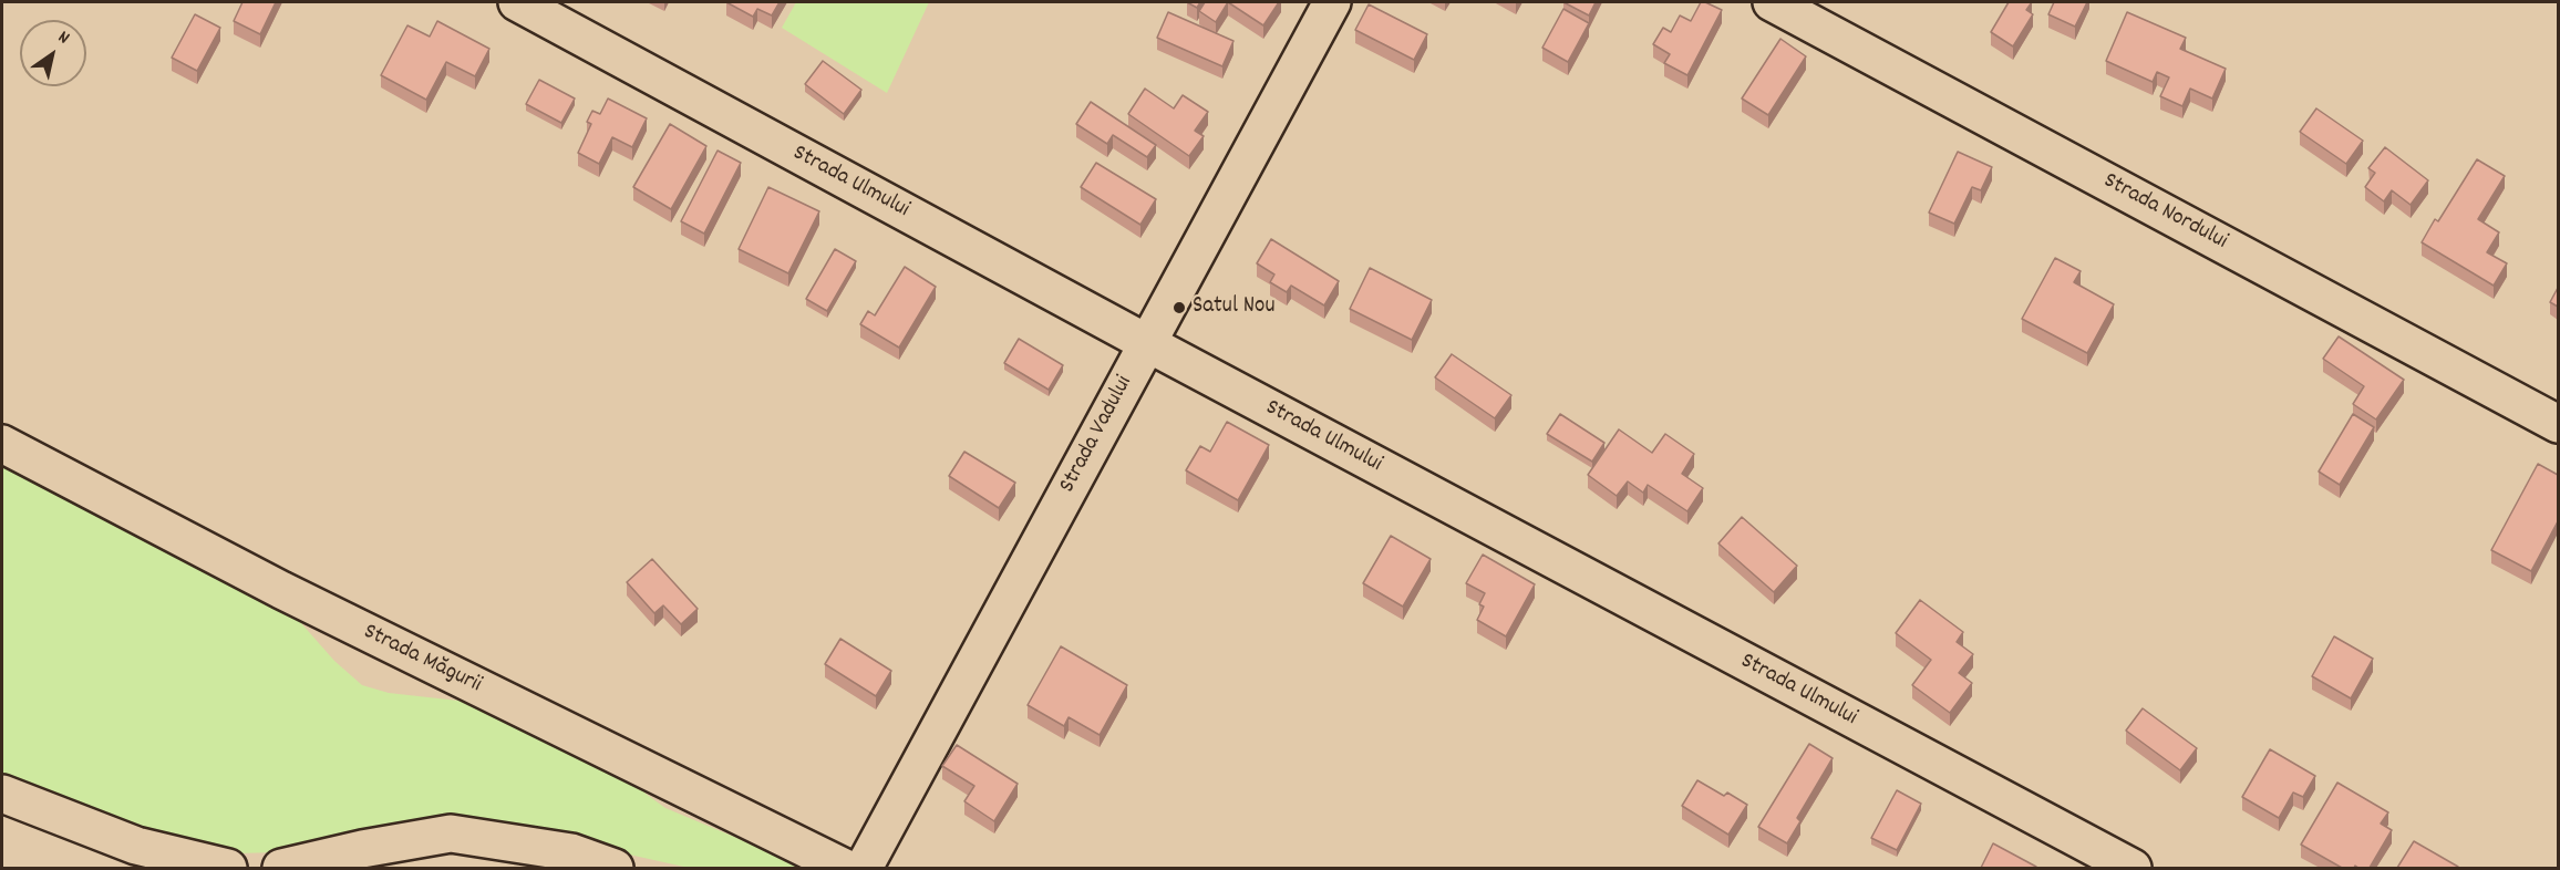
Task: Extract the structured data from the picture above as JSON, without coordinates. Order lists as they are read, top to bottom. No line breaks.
{"streets":{"street":["Strada Ulmului","Strada Nordului","Strada Vadului","Strada Măgurii"]},"crossings":[["Strada Ulmului","Strada Vadului"]],"places":["Satul Nou"],"north":"top right"}
